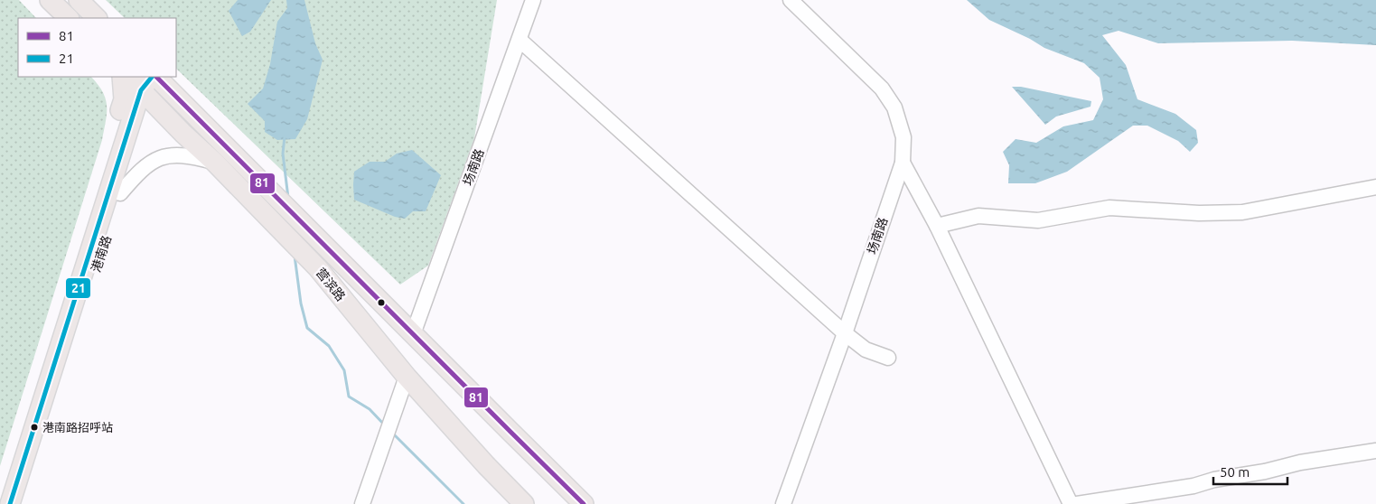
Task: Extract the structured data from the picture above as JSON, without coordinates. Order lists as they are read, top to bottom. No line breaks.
{"streets":{"main road":["港南路","营滨路"],"street":["场南路"]},"crossings":[["场南路","营滨路"],["港南路","营滨路"]],"places":["港南路招呼站"],"lines":["transit line 81","transit line 21"],"legend":["81","21"],"scale_bar":"50 m"}
